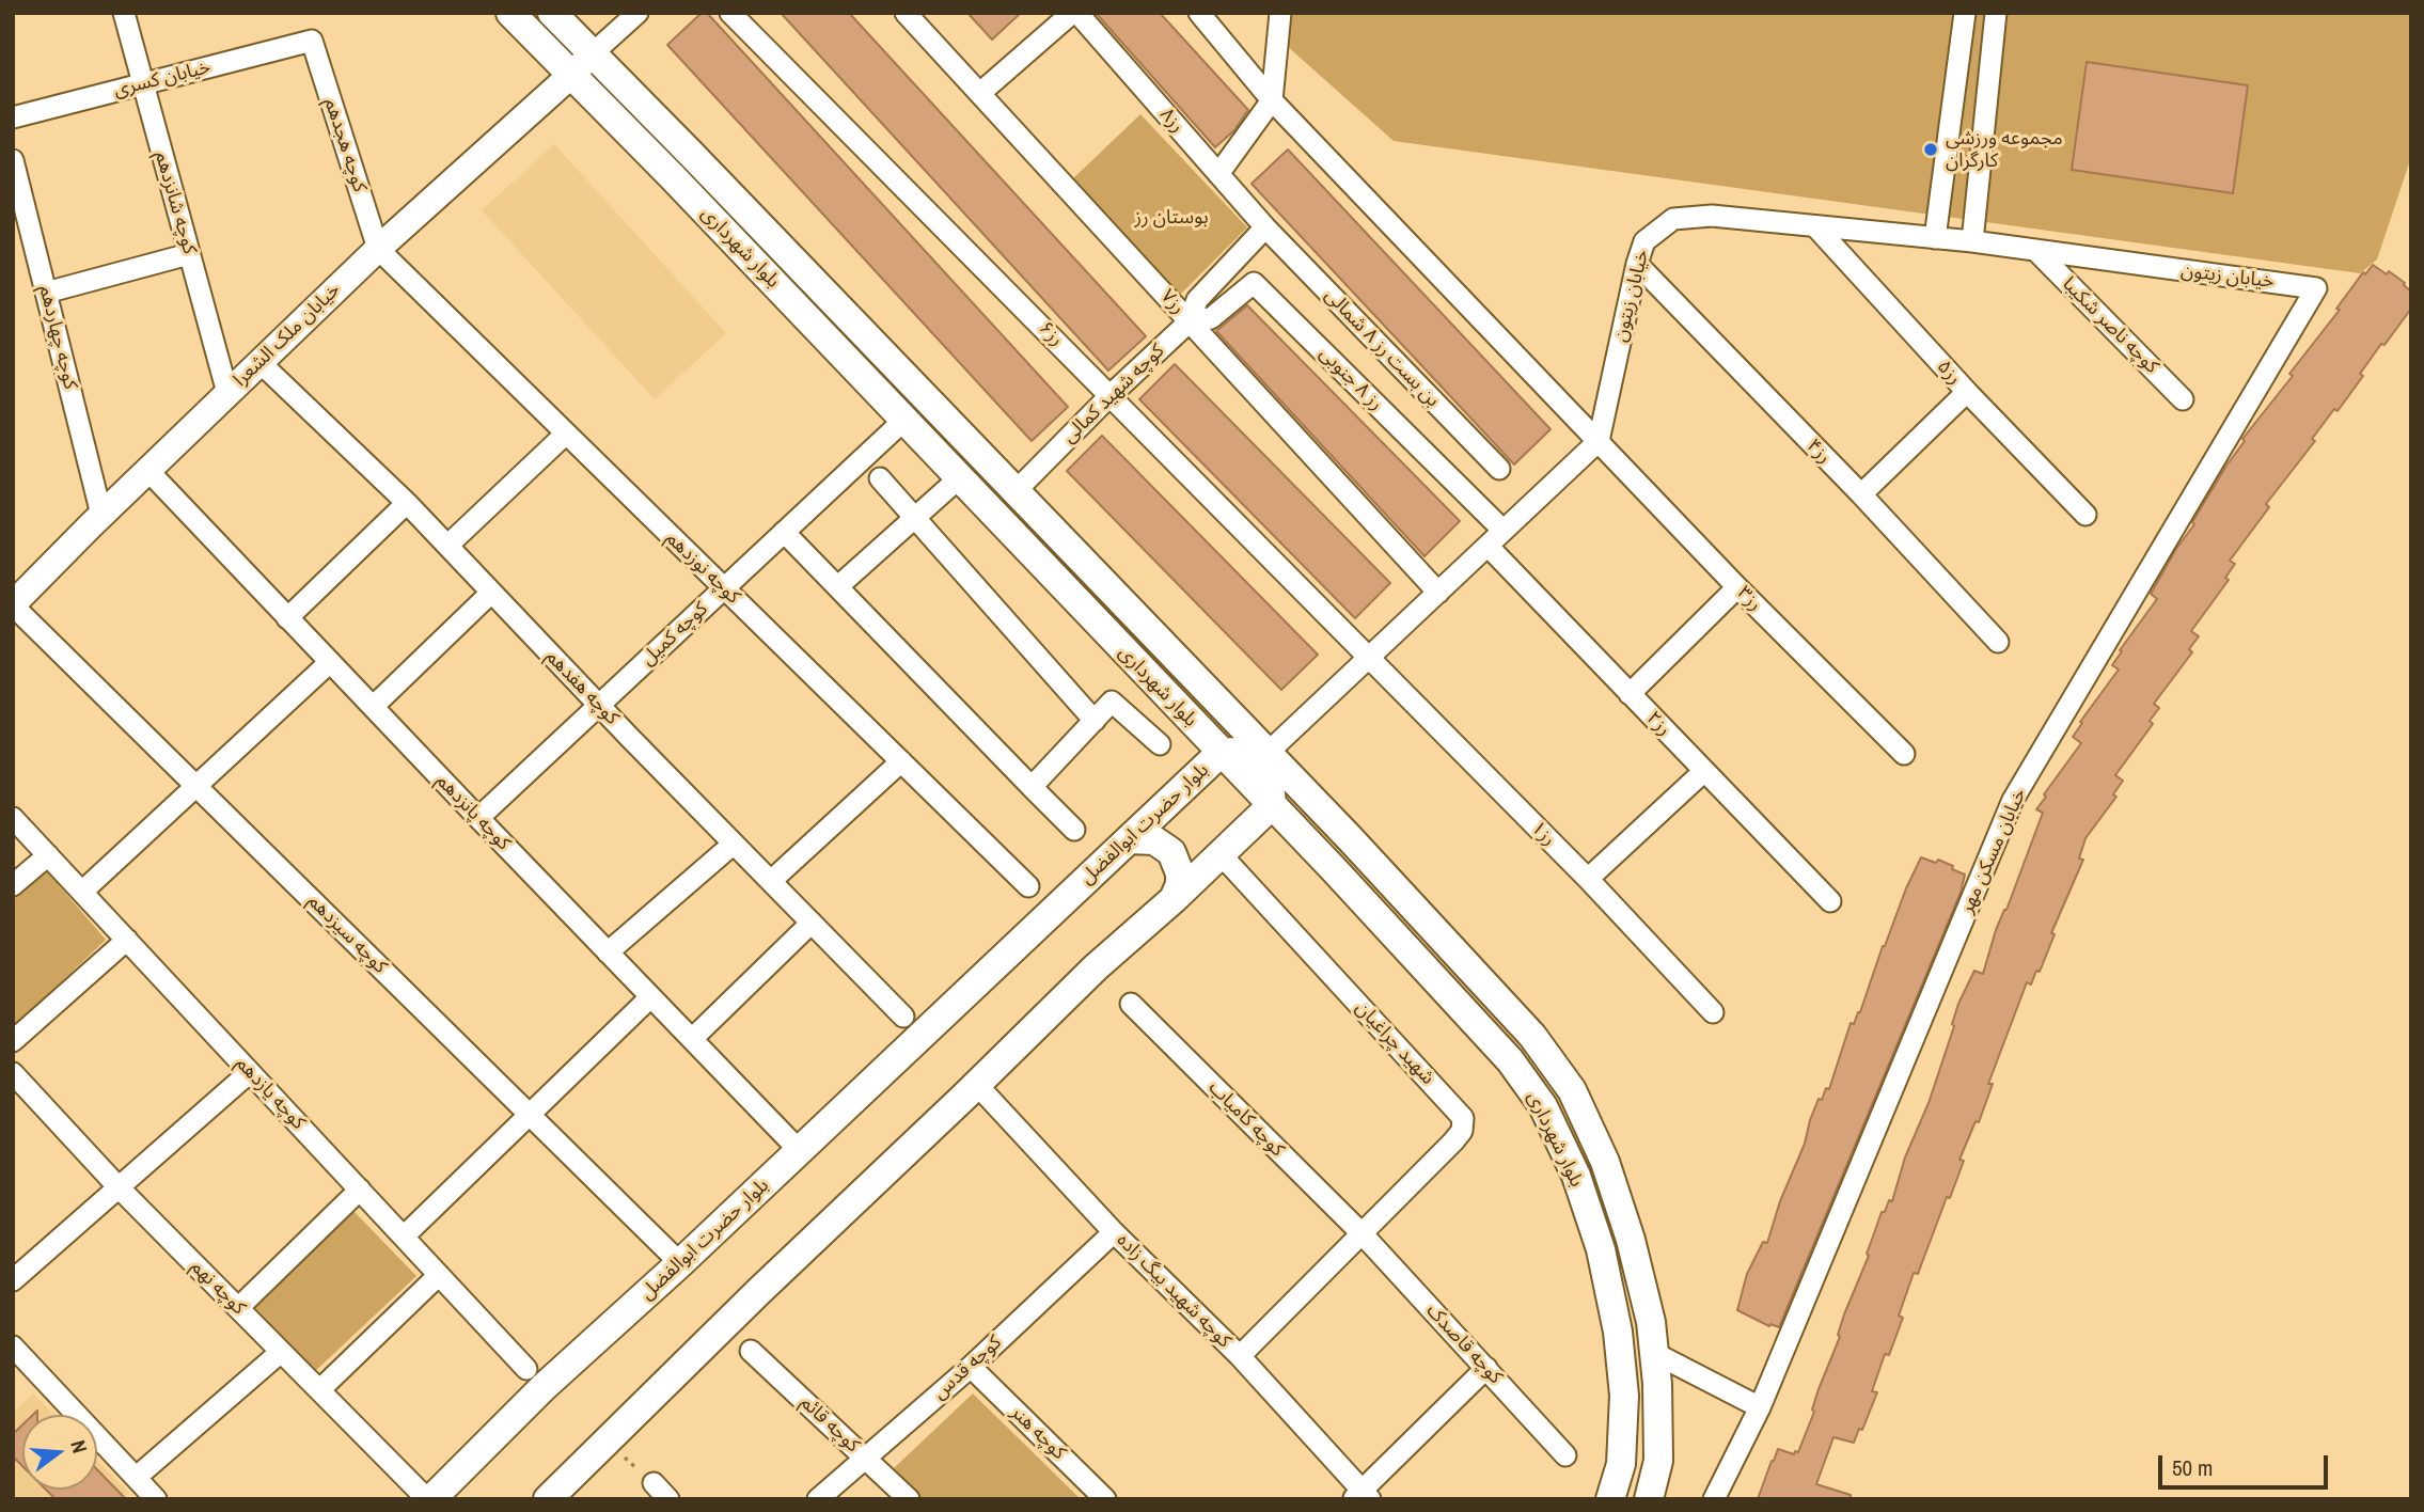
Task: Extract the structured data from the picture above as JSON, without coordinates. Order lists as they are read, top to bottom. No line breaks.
{"streets":{"main road":["بلوار شهرداری","بلوار حضرت ابوالفضل"],"street":["خیابان کسری","رز۸","کوچه هجدهم","کوچه شانزدهم","خیابان زیتون","رز۷","کوچه ناصر شکیبا","رز۶","خیابان ملک الشعرا","کوچه چهاردهم","بن بست رز ۸ شمالی","رز۵","رز ۸ جنوبی","کوچه شهید کمالی","رز۴","کوچه نوزدهم","رز۳","کوچه کمیل","کوچه هفدهم","رز۲","کوچه پانزدهم","رز۱","خیابان مسکن مهر","کوچه سیزدهم","شهید چراغیان","کوچه یازدهم","کوچه کامیاب","کوچه نهم","کوچه شهید بیگ زاده","کوچه قاصدک","کوچه قدس","کوچه قائم","کوچه هنر"]},"crossings":[["خیابان کسری","کوچه هجدهم"],["خیابان کسری","کوچه شانزدهم"],["رز۸","بن بست رز ۸ شمالی"],["رز۸","کوچه شهید کمالی"],["کوچه هجدهم","خیابان ملک الشعرا"],["کوچه هجدهم","کوچه نوزدهم"],["کوچه شانزدهم","خیابان ملک الشعرا"],["بلوار شهرداری","خیابان ملک الشعرا"],["بلوار شهرداری","کوچه شهید کمالی"],["بلوار شهرداری","کوچه کمیل"],["بلوار شهرداری","بلوار حضرت ابوالفضل"],["خیابان زیتون","کوچه ناصر شکیبا"],["خیابان زیتون","رز۵"],["خیابان زیتون","رز۴"],["خیابان زیتون","رز۳"],["خیابان زیتون","خیابان مسکن مهر"],["رز۷","رز ۸ جنوبی"],["رز۷","کوچه شهید کمالی"],["رز۶","کوچه شهید کمالی"],["رز۶","رز۱"],["خیابان ملک الشعرا","کوچه چهاردهم"],["خیابان ملک الشعرا","کوچه نوزدهم"],["خیابان ملک الشعرا","کوچه هفدهم"],["خیابان ملک الشعرا","کوچه پانزدهم"],["خیابان ملک الشعرا","کوچه سیزدهم"],["بن بست رز ۸ شمالی","کوچه شهید کمالی"],["رز ۸ جنوبی","کوچه شهید کمالی"],["کوچه نوزدهم","کوچه کمیل"],["کوچه کمیل","کوچه هفدهم"],["کوچه کمیل","کوچه پانزدهم"],["کوچه پانزدهم","بلوار حضرت ابوالفضل"],["بلوار حضرت ابوالفضل","کوچه سیزدهم"],["بلوار حضرت ابوالفضل","کوچه نهم"],["شهید چراغیان","کوچه کامیاب"],["شهید چراغیان","کوچه قاصدک"],["کوچه کامیاب","کوچه قاصدک"],["کوچه شهید بیگ زاده","کوچه قدس"],["کوچه قدس","کوچه قائم"],["کوچه قدس","کوچه هنر"]],"parks":["بوستان رز"],"places":["مجموعه ورزشی کارگران"],"scale_bar":"50 m","north":"right"}
